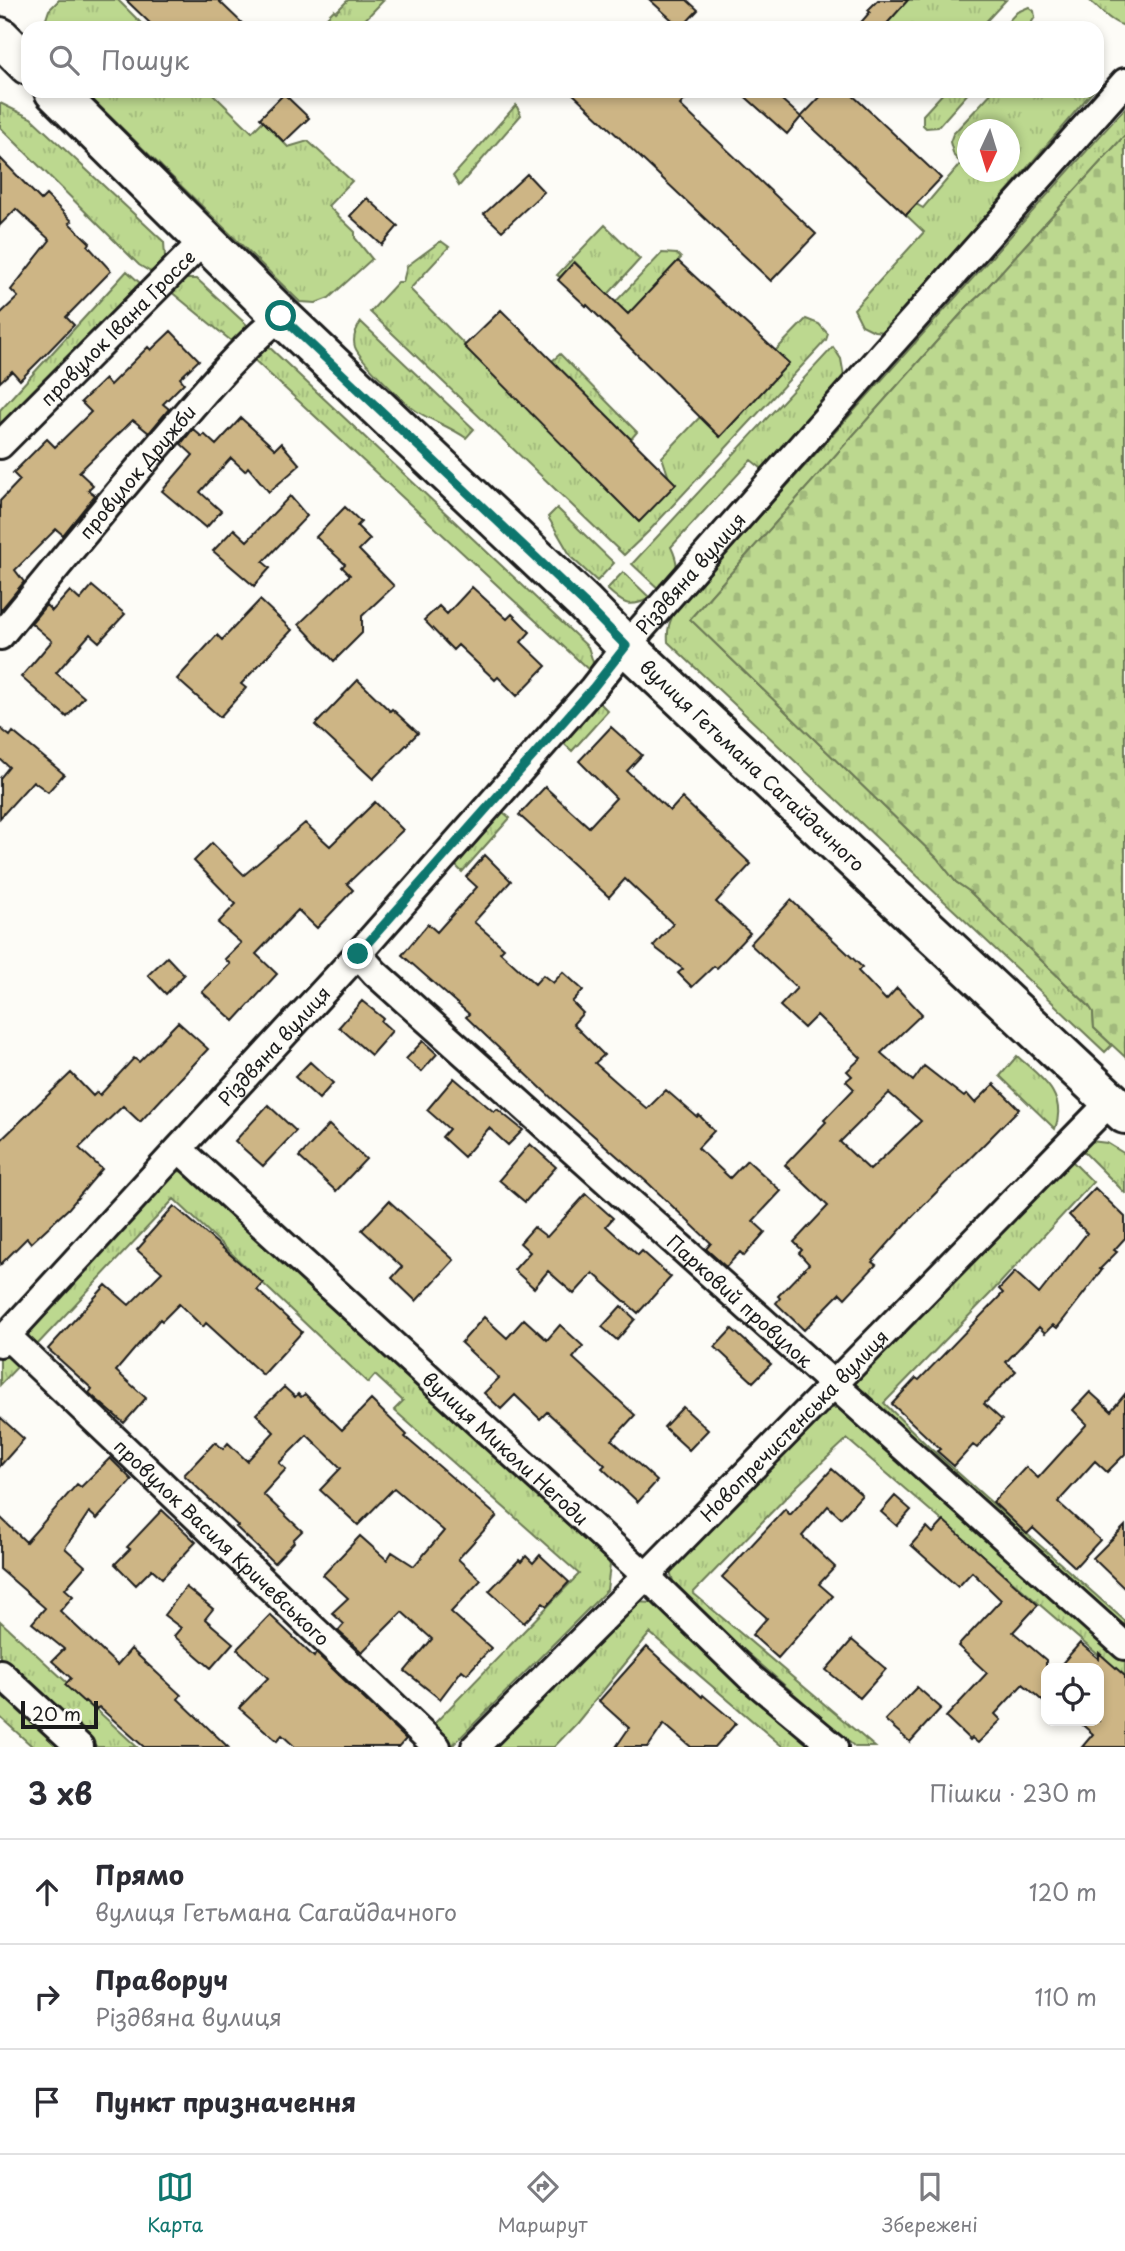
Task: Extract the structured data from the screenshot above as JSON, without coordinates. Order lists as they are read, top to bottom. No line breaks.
{"streets":{"main road":["вулиця Гетьмана Сагайдачного"],"street":["провулок Івана Гроссе","провулок Дружби","Різдвяна вулиця","Парковий провулок","Новопречистенська вулиця","вулиця Миколи Негоди","провулок Василя Кричевського"]},"crossings":[["провулок Івана Гроссе","вулиця Гетьмана Сагайдачного"],["провулок Дружби","вулиця Гетьмана Сагайдачного"],["Різдвяна вулиця","вулиця Гетьмана Сагайдачного"],["Різдвяна вулиця","Парковий провулок"],["Різдвяна вулиця","вулиця Миколи Негоди"],["Різдвяна вулиця","провулок Василя Кричевського"],["вулиця Гетьмана Сагайдачного","Новопречистенська вулиця"],["Парковий провулок","Новопречистенська вулиця"],["Новопречистенська вулиця","вулиця Миколи Негоди"]],"scale_bar":"20 m","north":"bottom","page":{"search":"Пошук","scale":"20 m","heading":["3 хв","Пішки · 230 m"],"list":[["Прямо","вулиця Гетьмана Сагайдачного","120 m"],["Праворуч","Різдвяна вулиця","110 m"],"Пункт призначення"],"nav":["Карта","Маршрут","Збережені"]}}
